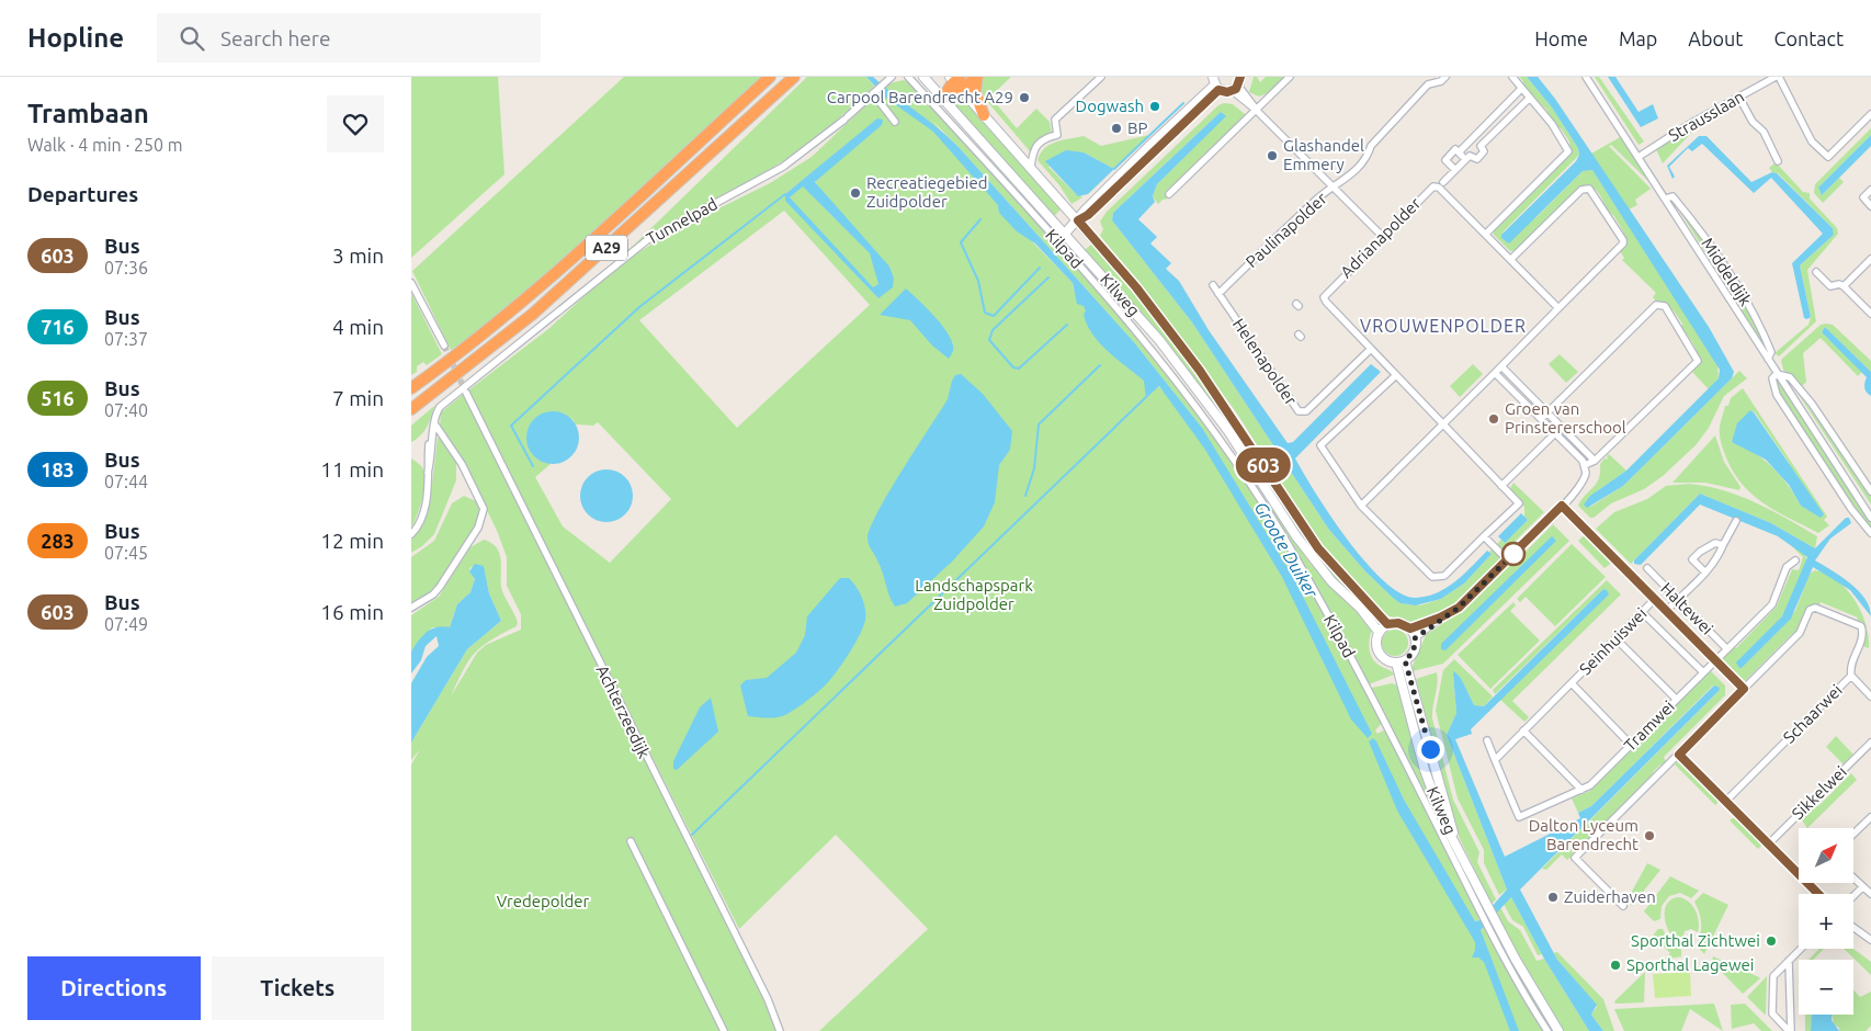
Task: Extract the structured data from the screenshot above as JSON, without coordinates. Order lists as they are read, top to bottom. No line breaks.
{"streets":{"highway":["A29"],"main road":["Kilweg"],"street":["Strausslaan","Tunnelpad","Paulinapolder","Adrianapolder","Kilpad","Middeldijk","Helenapolder","Haltewei","Seinhuiswei","Achterzeedijk","Schaarwei","Tramwei","Sikkelwei"]},"crossings":[["Strausslaan","Middeldijk"],["Paulinapolder","Helenapolder"],["Adrianapolder","Helenapolder"],["Haltewei","Tramwei"],["Seinhuiswei","Tramwei"]],"districts":["VROUWENPOLDER"],"water":["Groote Duiker"],"parks":["Landschapspark Zuidpolder","Vredepolder"],"places":["Carpool Barendrecht A29","Dogwash","BP","Glashandel Emmery","Recreatiegebied Zuidpolder","Groen van Prinstererschool","Dalton Lyceum Barendrecht","Zuiderhaven","Sporthal Zichtwei","Sporthal Lagewei"],"lines":["bus line 603"],"north":"top right","page":{"header":"Hopline","search":"Search here","nav":["Home","Map","About","Contact"],"heading":[["Trambaan","Walk · 4 min · 250 m"],"Departures"],"on_map":"603","list":[{"mark":"603","name":"Bus","note":"07:36","value":"3 min"},{"mark":"716","name":"Bus","note":"07:37","value":"4 min"},{"mark":"516","name":"Bus","note":"07:40","value":"7 min"},{"mark":"183","name":"Bus","note":"07:44","value":"11 min"},{"mark":"283","name":"Bus","note":"07:45","value":"12 min"},{"mark":"603","name":"Bus","note":"07:49","value":"16 min"}],"map_buttons":["+","−"],"buttons":["Directions","Tickets"]}}
